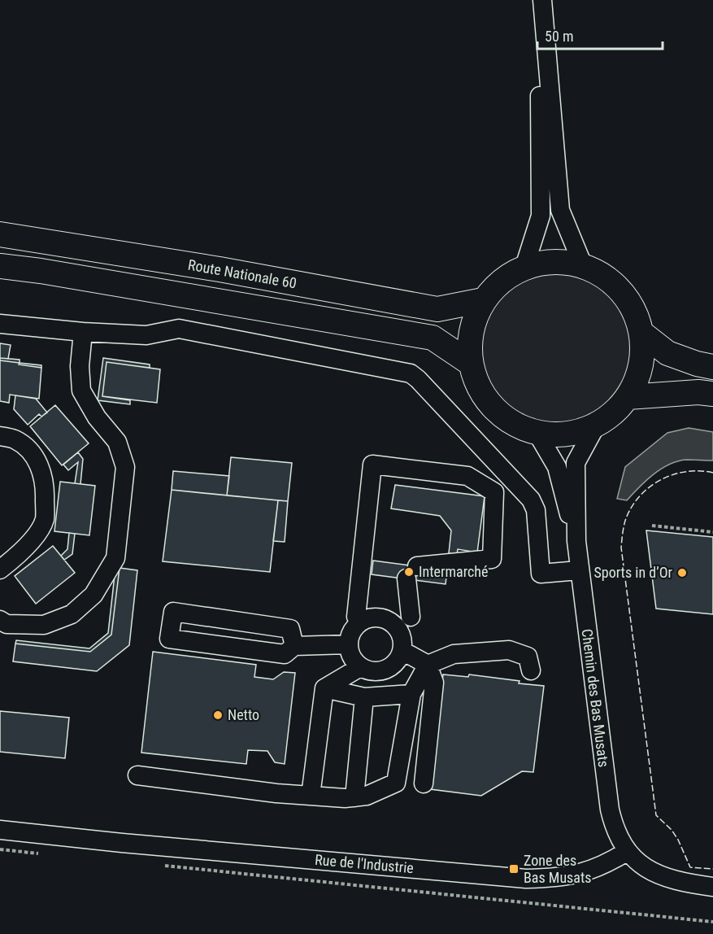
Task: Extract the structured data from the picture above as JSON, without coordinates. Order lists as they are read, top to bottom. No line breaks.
{"streets":{"main road":["Route Nationale 60"],"street":["Chemin des Bas Musats","Rue de l'Industrie"]},"crossings":[["Route Nationale 60","Chemin des Bas Musats"],["Chemin des Bas Musats","Rue de l'Industrie"]],"places":{"other":["Intermarché","Sports in d’Or","Netto"],"transit":["Zone des Bas Musats"]},"scale_bar":"50 m"}
